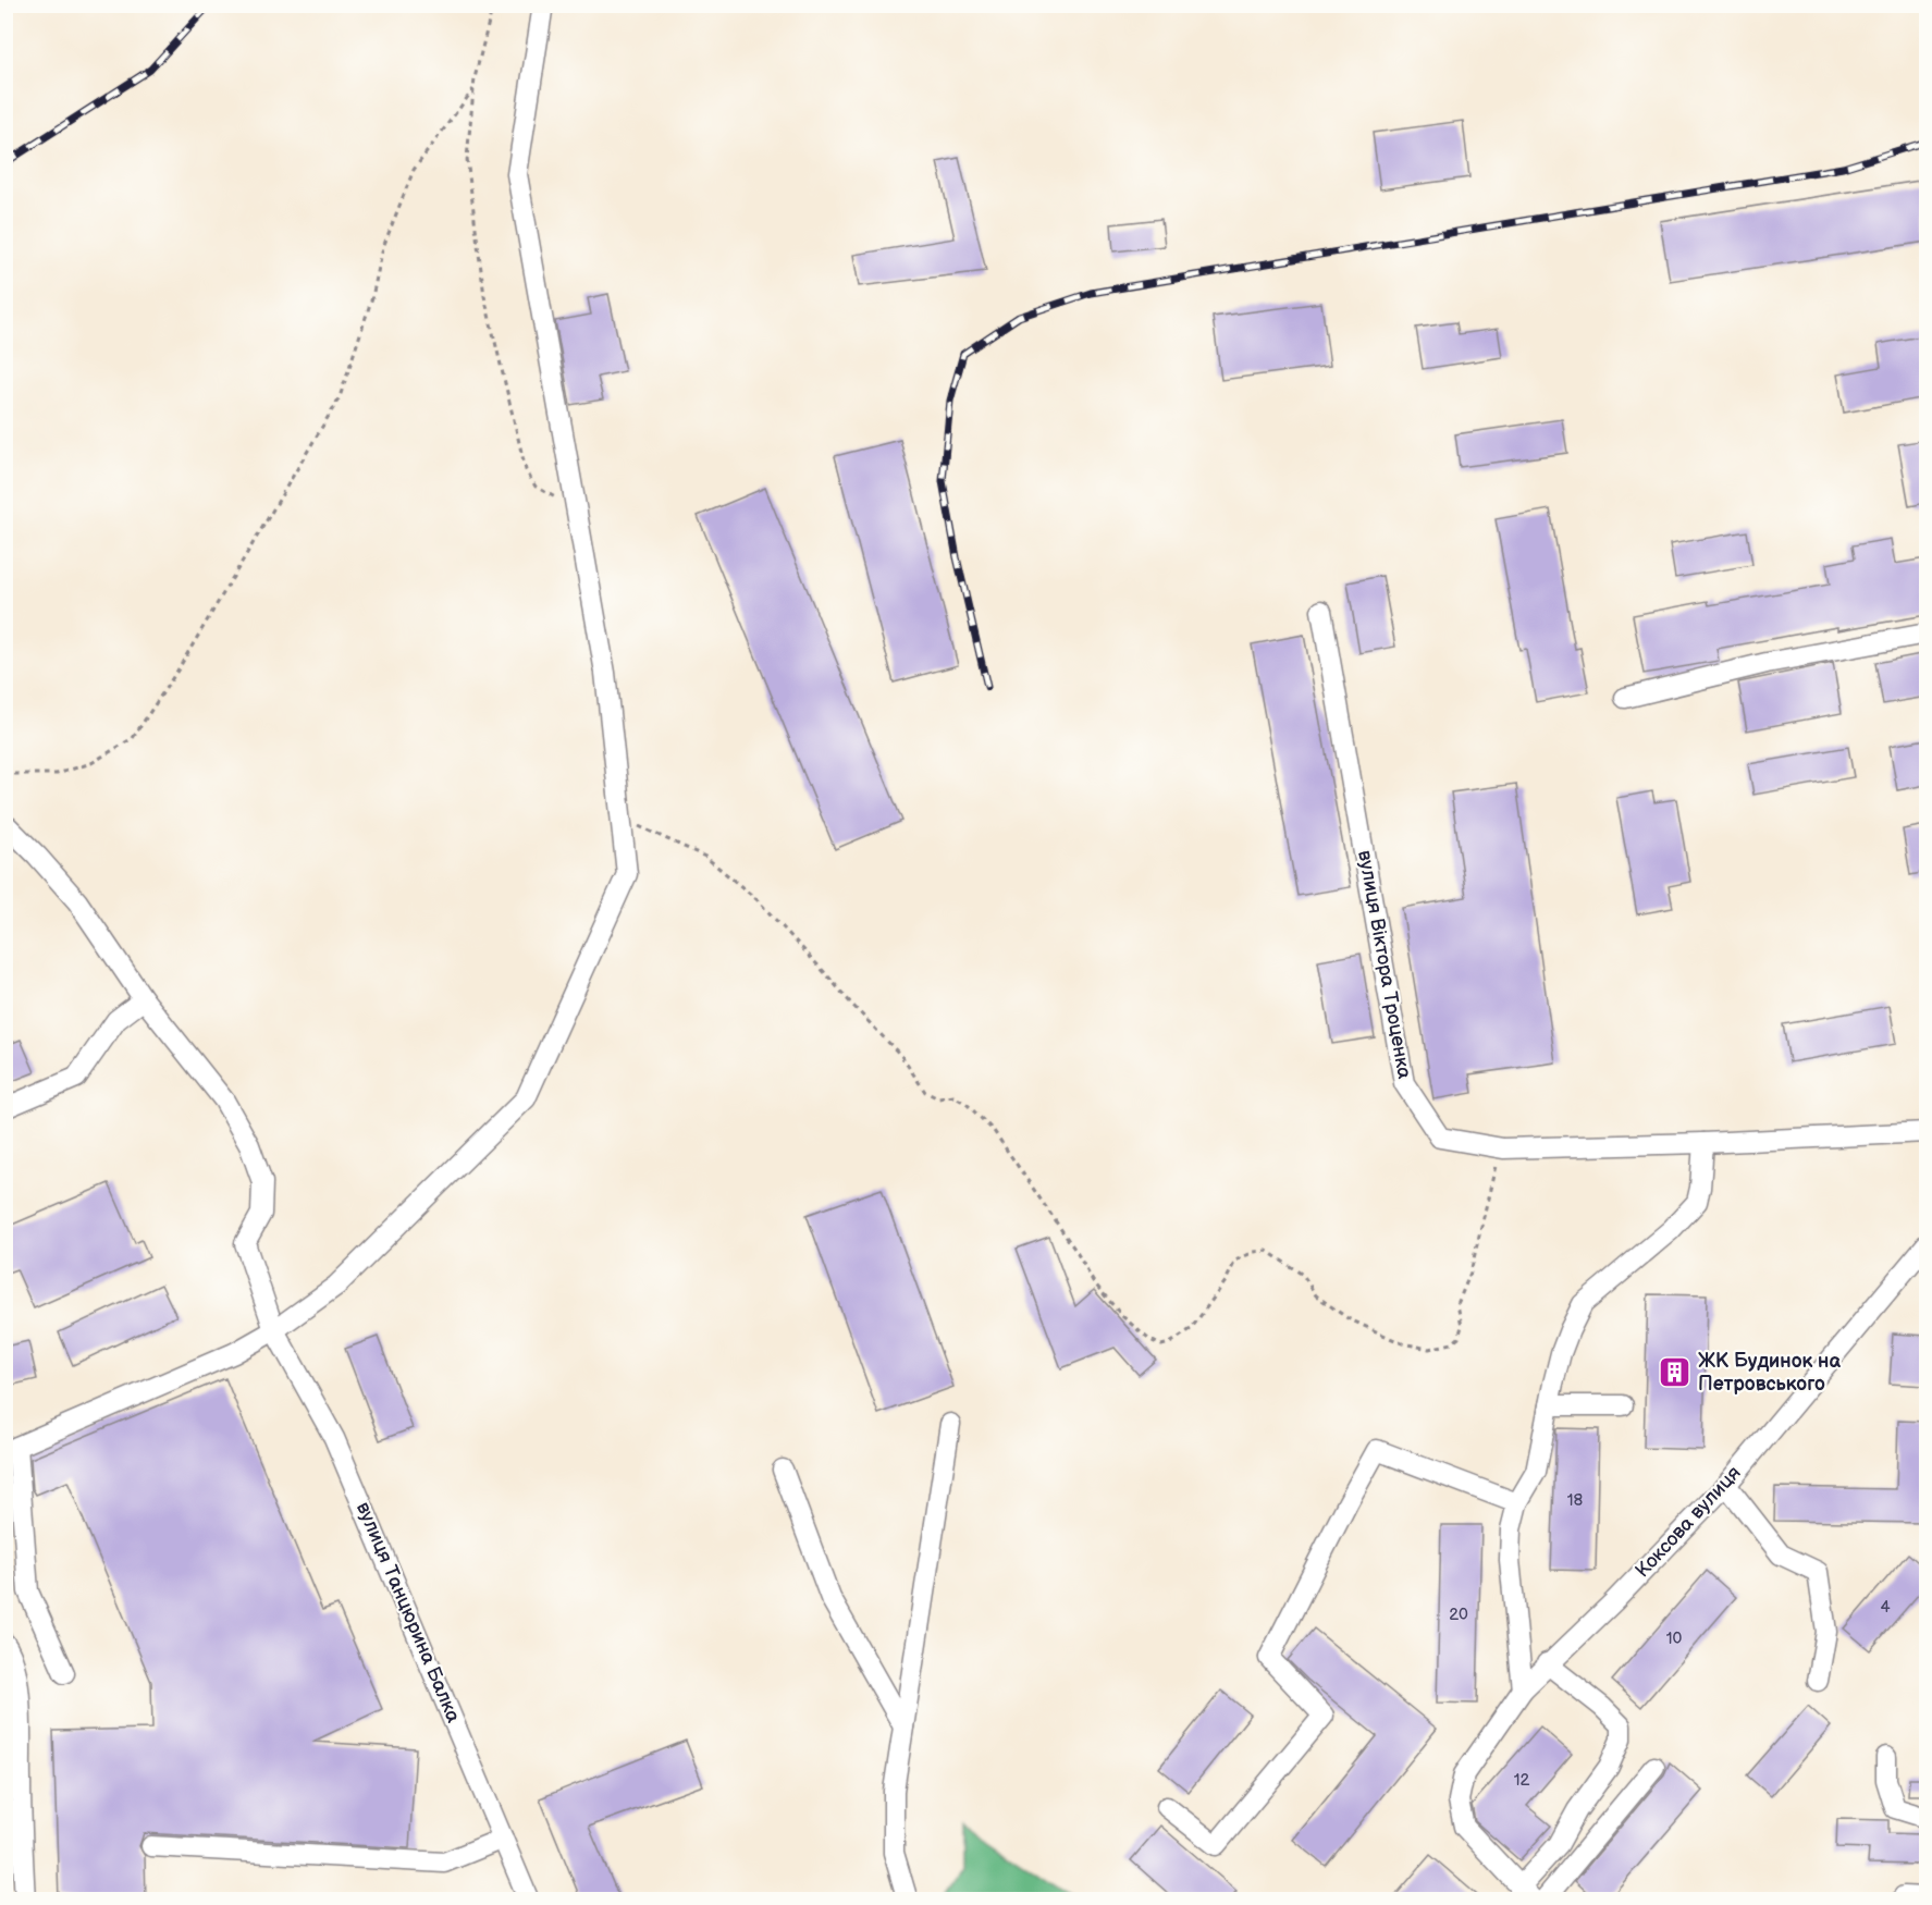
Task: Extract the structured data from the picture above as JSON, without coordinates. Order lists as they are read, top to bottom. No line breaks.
{"streets":{"street":["вулиця Віктора Троценка","Коксова вулиця","вулиця Танцюрина Балка"]},"places":{"building":["ЖК Будинок на Петровського"]},"house_numbers":["18","4","20","10","12"]}
